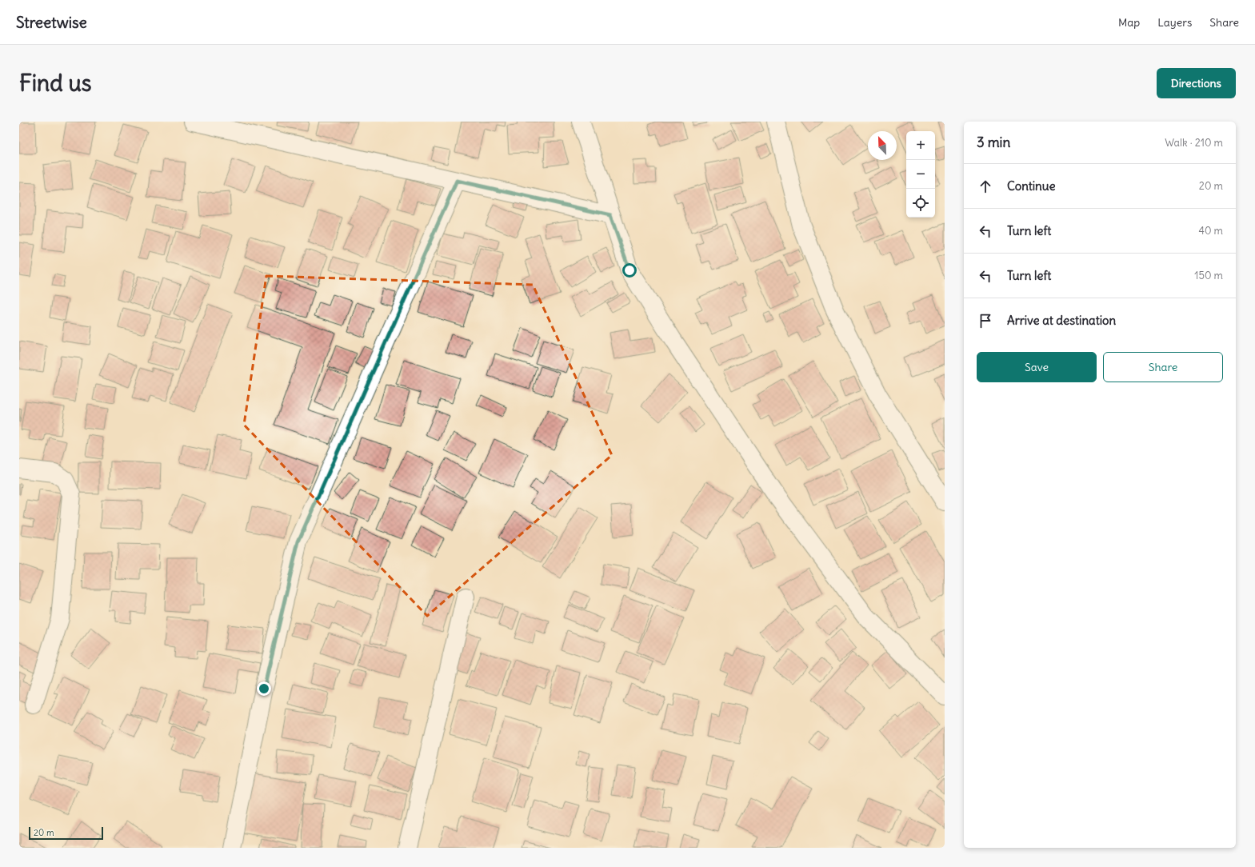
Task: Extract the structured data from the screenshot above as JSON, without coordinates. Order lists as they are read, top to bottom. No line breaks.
{"scale_bar":"20 m","north":"top left","page":{"header":"Streetwise","nav":["Map","Layers","Share"],"buttons":["Directions",["Save","Share"]],"title":"Find us","heading":["3 min","Walk · 210 m"],"map_buttons":["+","−"],"list":[["Continue","20 m"],["Turn left","40 m"],["Turn left","150 m"],"Arrive at destination"],"scale":"20 m"}}
